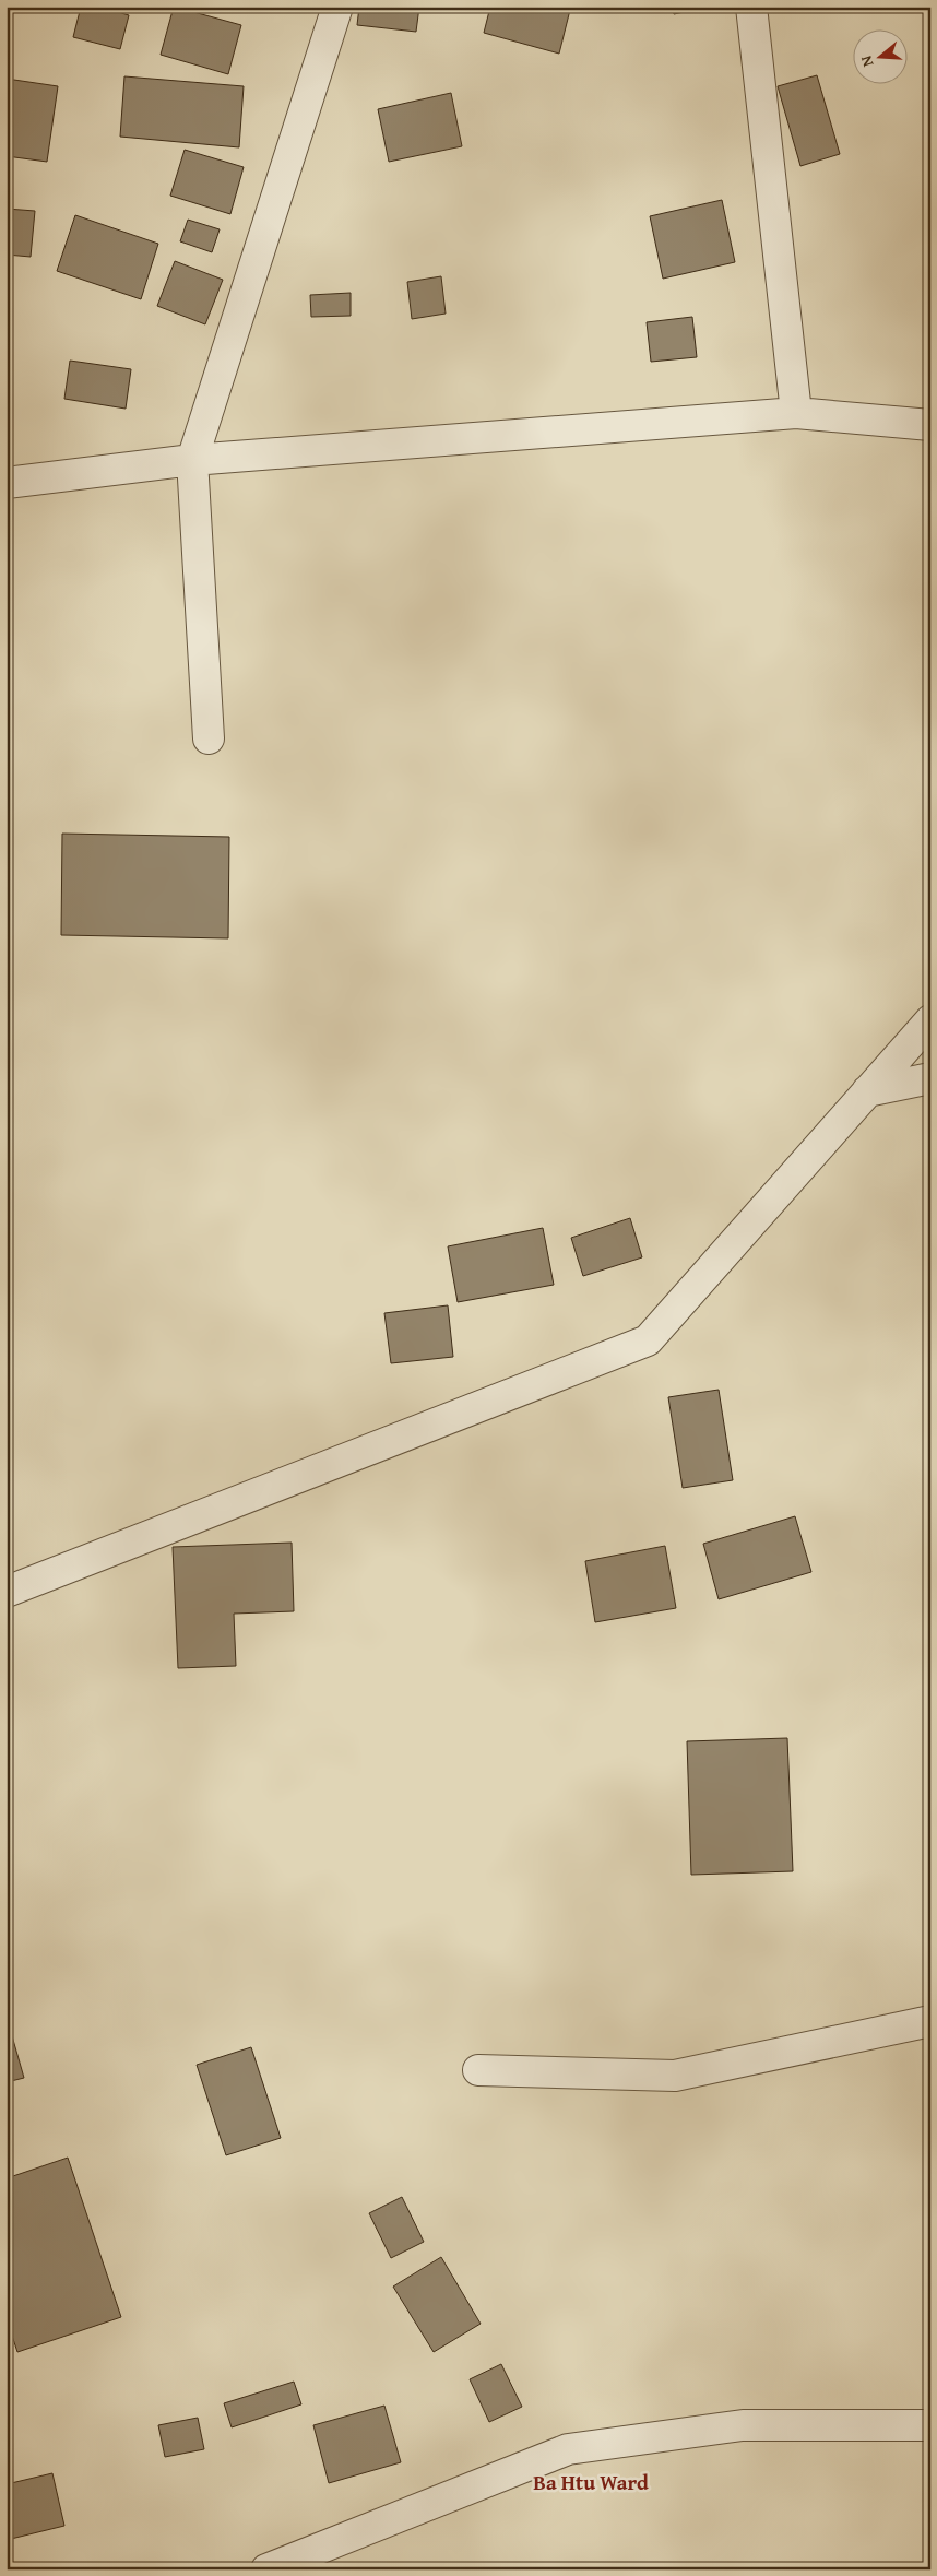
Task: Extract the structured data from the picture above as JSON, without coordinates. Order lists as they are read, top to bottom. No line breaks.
{"districts":["Ba Htu Ward"],"north":"left"}
